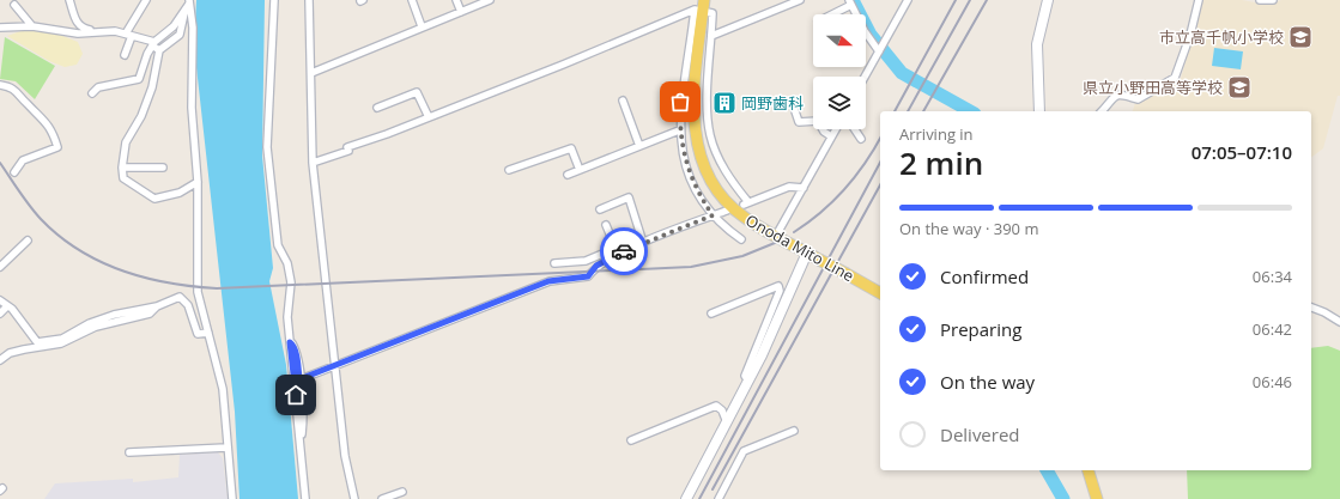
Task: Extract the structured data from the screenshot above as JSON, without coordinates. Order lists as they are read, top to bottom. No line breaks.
{"streets":{"main road":["Onoda Mito Line"]},"places":{"school or university":["市立高千帆小学校","県立小野田高等学校"],"building":["岡野歯科"]},"north":"right","page":{"heading":["2 min","Arriving in","07:05–07:10"],"bar":"On the way · 390 m","list":[["Confirmed","06:34"],["Preparing","06:42"],["On the way","06:46"],"Delivered"]}}
